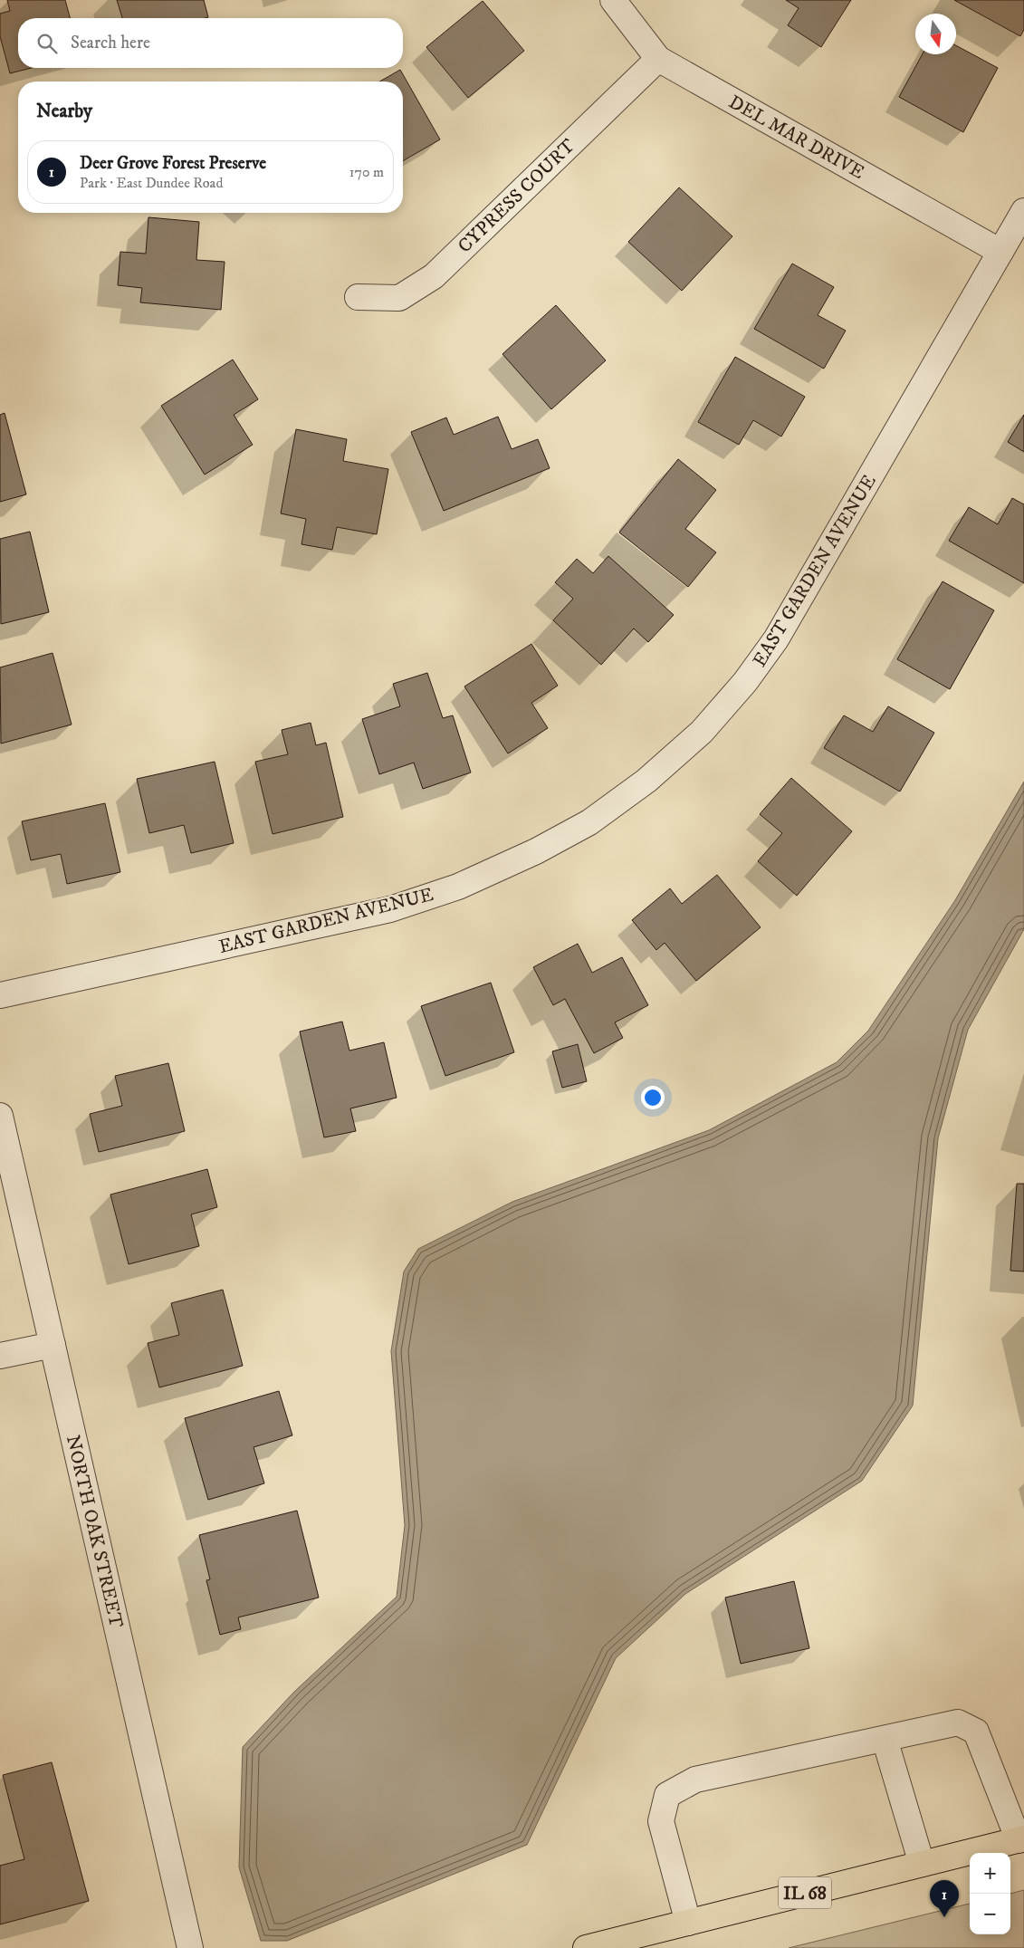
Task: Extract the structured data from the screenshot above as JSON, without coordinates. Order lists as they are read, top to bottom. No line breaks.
{"streets":{"main road":["IL 68"],"street":["DEL MAR DRIVE","CYPRESS COURT","EAST GARDEN AVENUE","NORTH OAK STREET"]},"crossings":[["DEL MAR DRIVE","CYPRESS COURT"],["DEL MAR DRIVE","EAST GARDEN AVENUE"]],"north":"bottom","page":{"search":"Search here","heading":"Nearby","list":[{"mark":"1","name":"Deer Grove Forest Preserve","note":"Park · East Dundee Road","value":"170 m"}],"map_buttons":["+","−"],"pins":"1"}}
